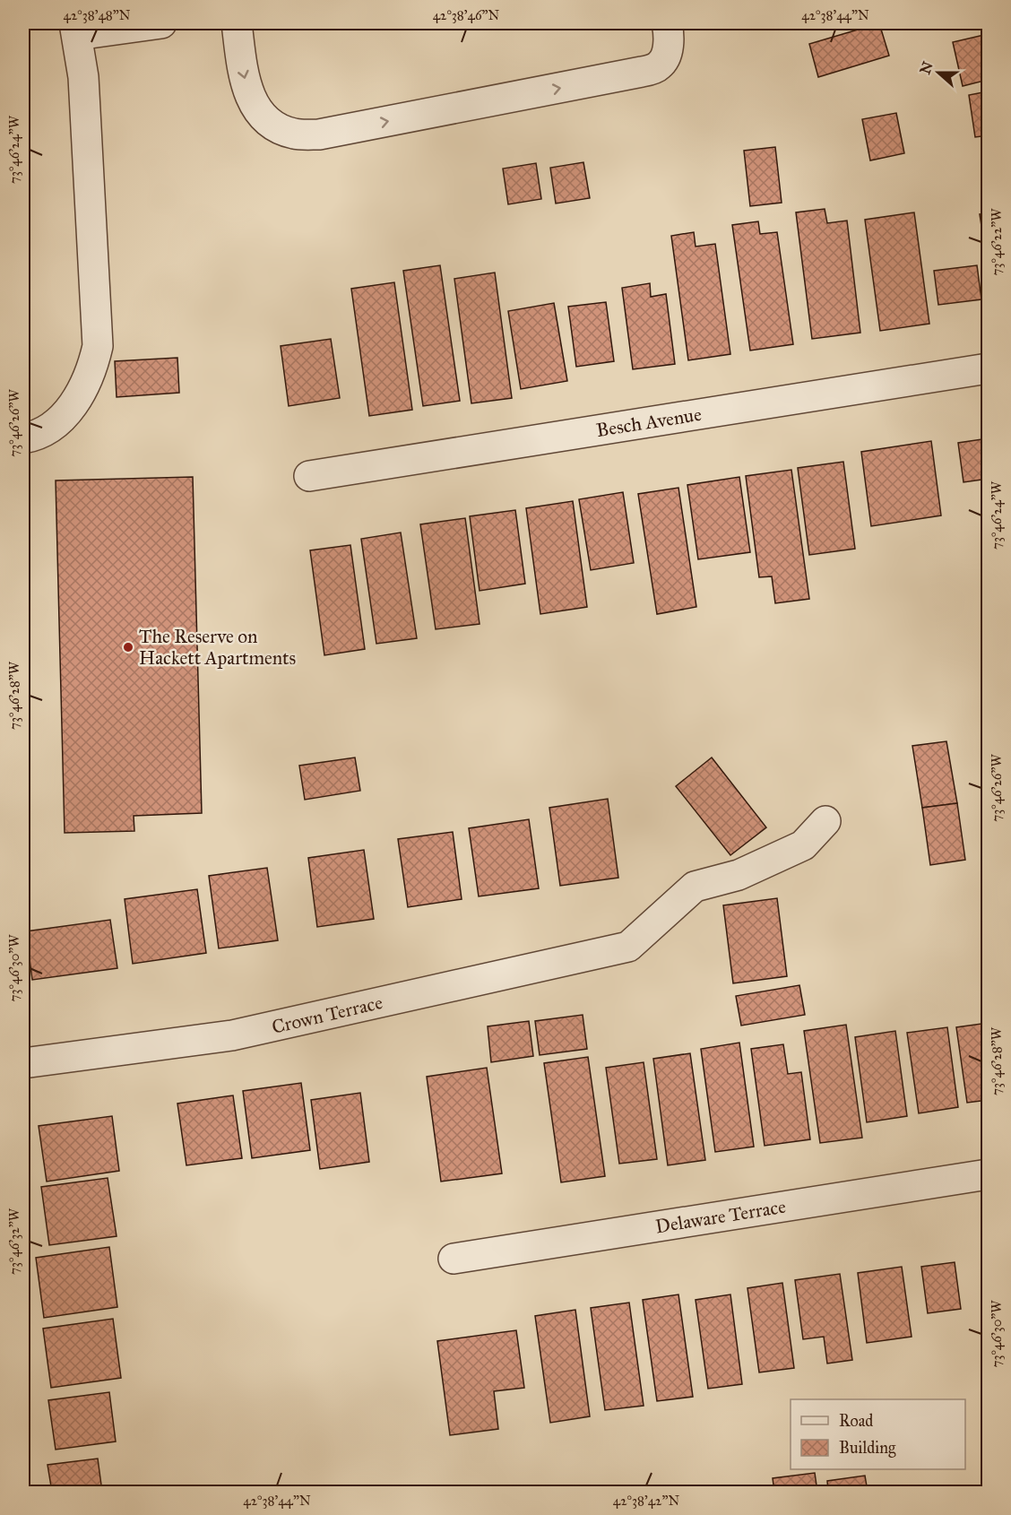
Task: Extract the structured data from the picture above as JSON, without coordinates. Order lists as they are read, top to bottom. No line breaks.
{"streets":{"street":["Besch Avenue","Crown Terrace","Delaware Terrace"]},"places":["The Reserve on Hackett Apartments"],"legend":["Road","Building"],"north":"left","coordinates":["42°38'48\"N","42°38'46\"N","42°38'44\"N","73°46'24\"W","73°46'22\"W","73°46'26\"W","73°46'28\"W","73°46'30\"W","73°46'32\"W","42°38'42\"N"]}
